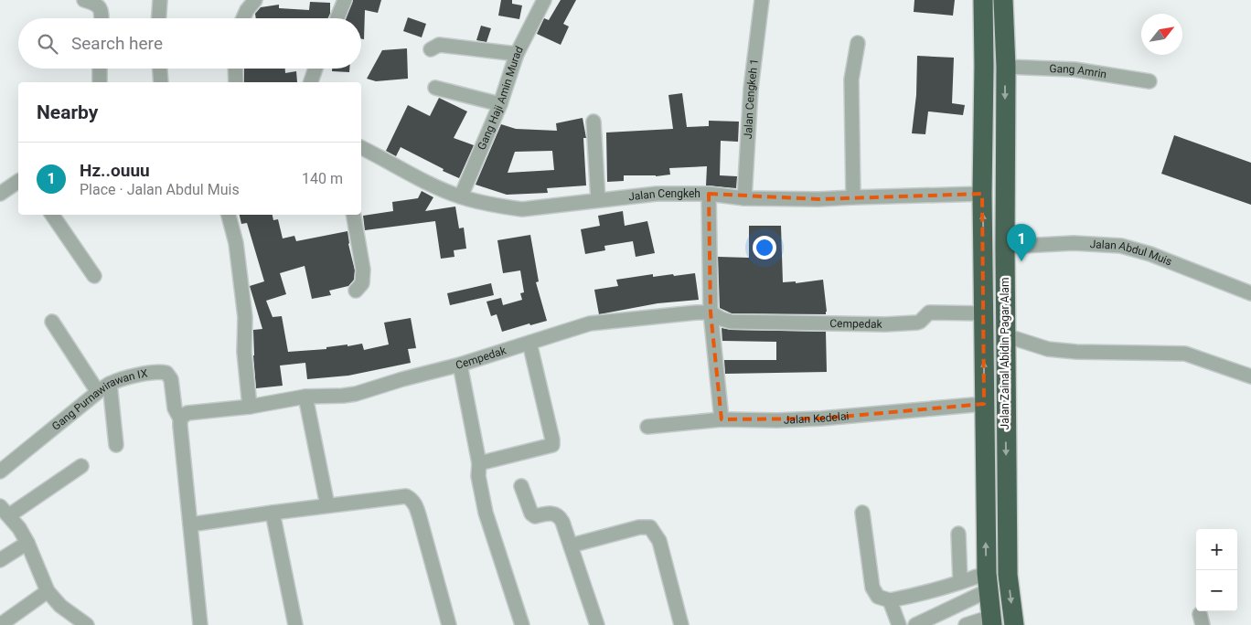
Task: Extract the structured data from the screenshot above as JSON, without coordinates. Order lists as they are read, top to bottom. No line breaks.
{"streets":{"highway":["Jalan Zainal Abidin Pagar Alam"],"street":["Gang Amrin","Gang Haji Amin Murad","Jalan Cengkeh 1","Jalan Cengkeh","Jalan Abdul Muis","Cempedak","Gang Purnawirawan IX","Jalan Kedelai"]},"crossings":[["Gang Amrin","Jalan Zainal Abidin Pagar Alam"],["Gang Haji Amin Murad","Jalan Cengkeh"],["Jalan Cengkeh 1","Jalan Cengkeh"],["Jalan Cengkeh","Jalan Zainal Abidin Pagar Alam"],["Jalan Abdul Muis","Jalan Zainal Abidin Pagar Alam"],["Cempedak","Jalan Zainal Abidin Pagar Alam"],["Cempedak","Gang Purnawirawan IX"],["Jalan Zainal Abidin Pagar Alam","Jalan Kedelai"]],"north":"top right","page":{"search":"Search here","heading":"Nearby","list":[{"mark":"1","name":"Hz..ouuu","note":"Place · Jalan Abdul Muis","value":"140 m"}],"pins":"1","map_buttons":["+","−"]}}
